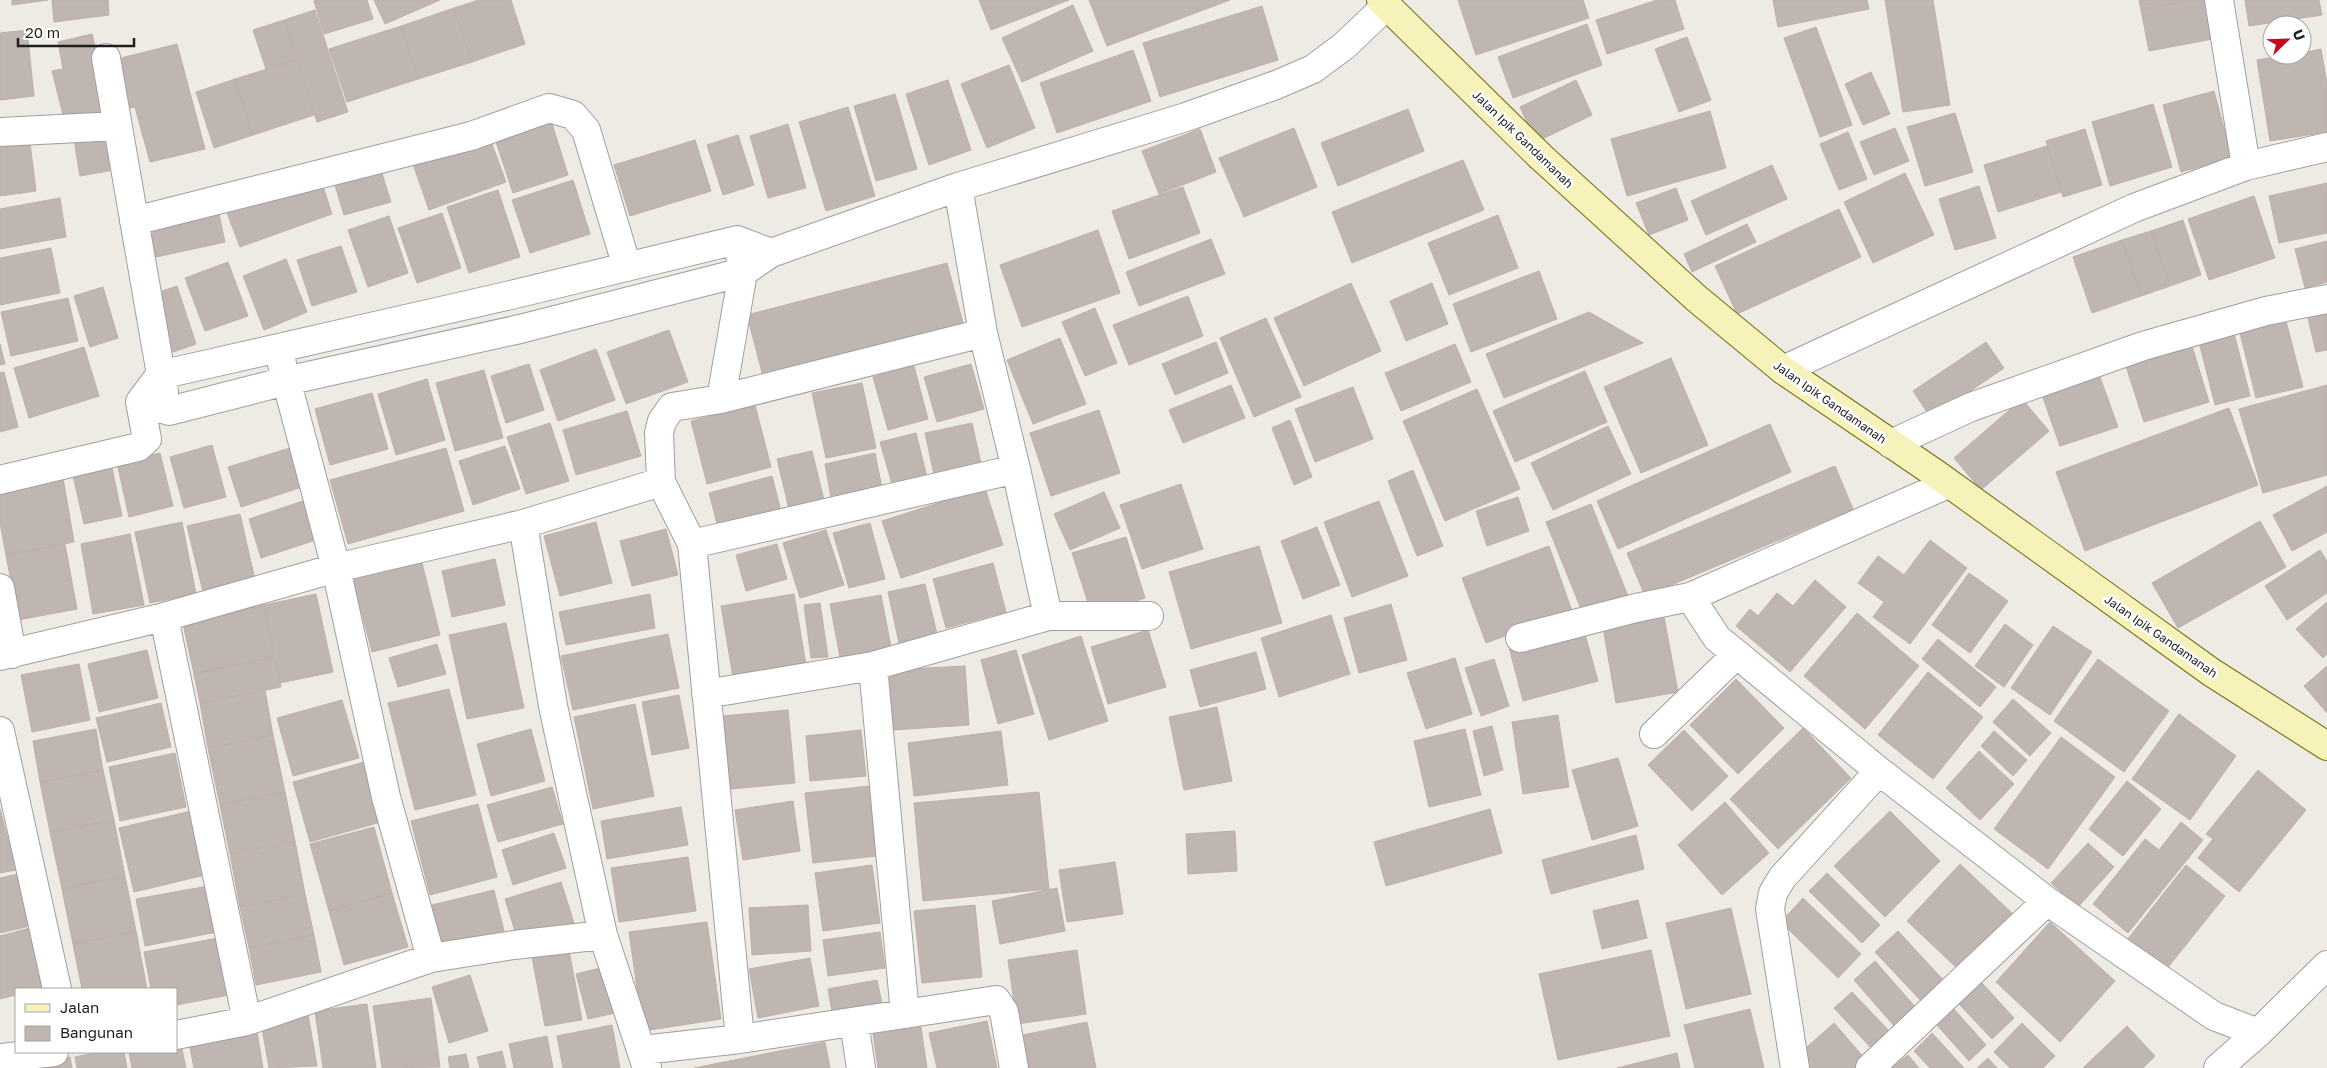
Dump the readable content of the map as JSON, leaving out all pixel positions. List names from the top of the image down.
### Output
{
  "streets": {
    "street": ["Jalan Ipik Gandamanah"]
  },
  "legend": ["Jalan", "Bangunan"],
  "scale_bar": "20 m",
  "north": "top right"
}
